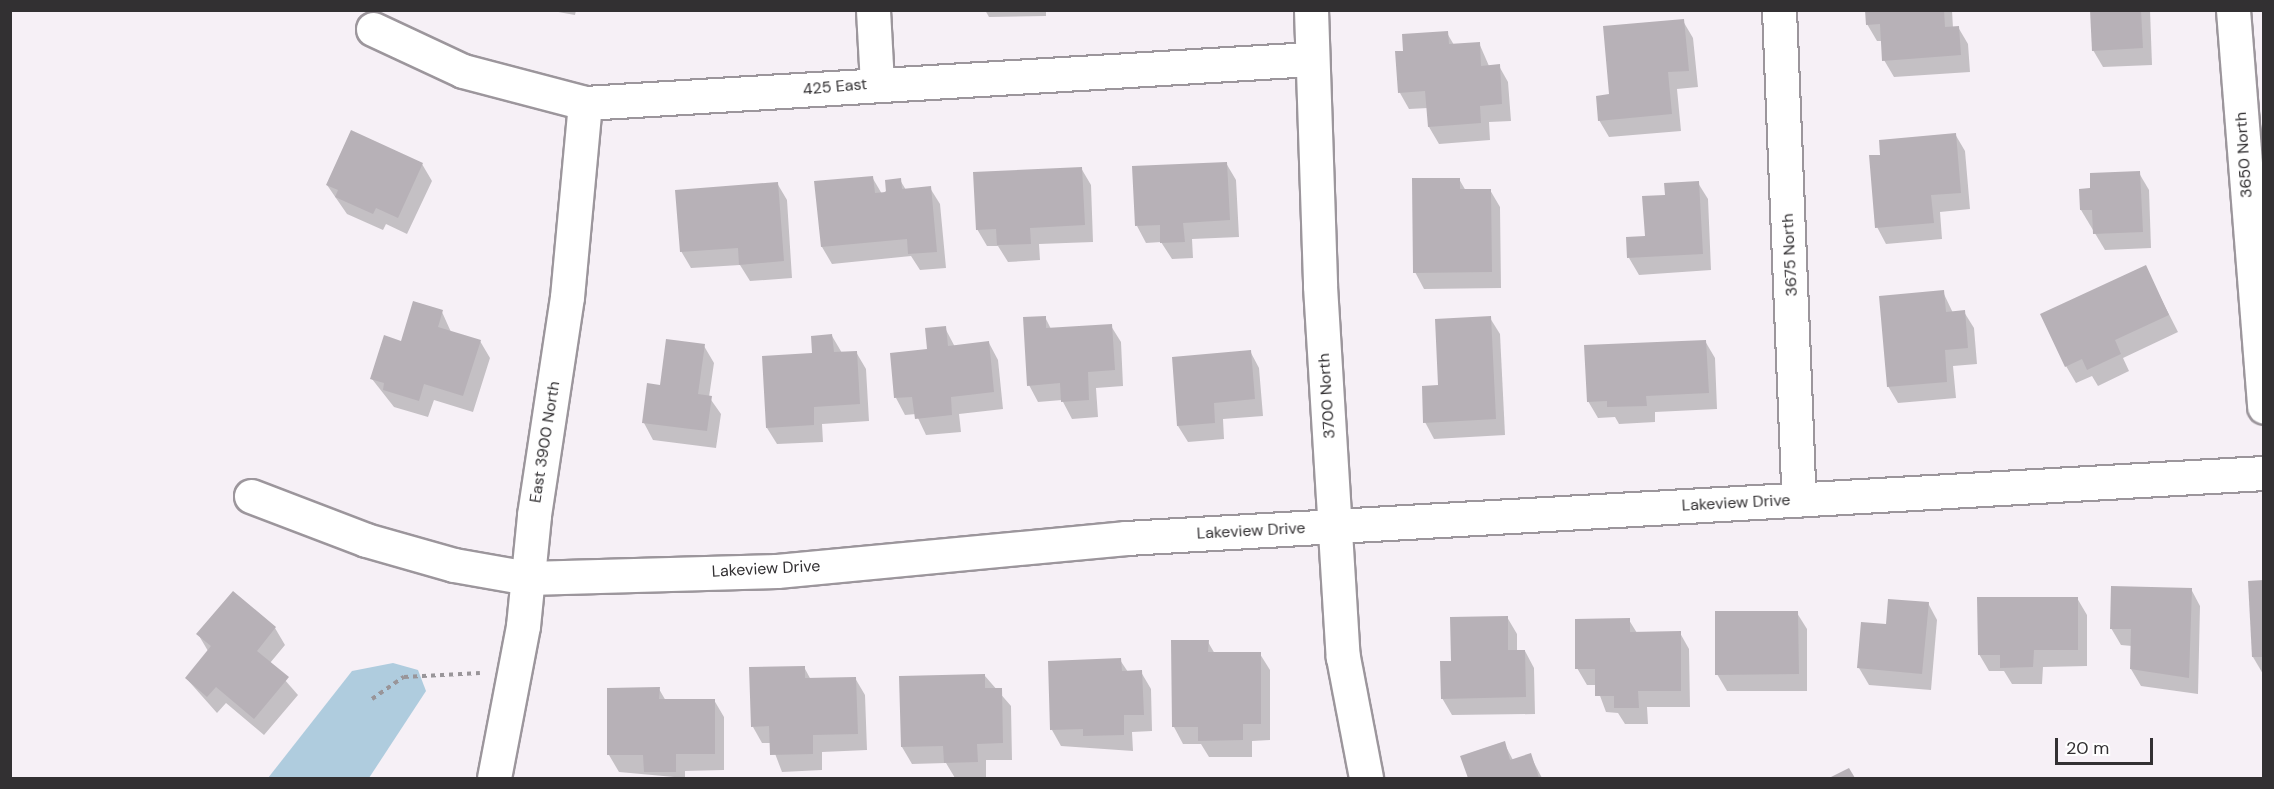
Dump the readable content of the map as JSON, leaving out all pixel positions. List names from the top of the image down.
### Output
{
  "streets": {
    "street": [
      "425 East",
      "3650 North",
      "3675 North",
      "3700 North",
      "East 3900 North",
      "Lakeview Drive"
    ]
  },
  "crossings": [
    ["425 East", "3700 North"],
    ["425 East", "East 3900 North"],
    ["3675 North", "Lakeview Drive"],
    ["3700 North", "Lakeview Drive"],
    ["East 3900 North", "Lakeview Drive"]
  ],
  "scale_bar": "20 m"
}
